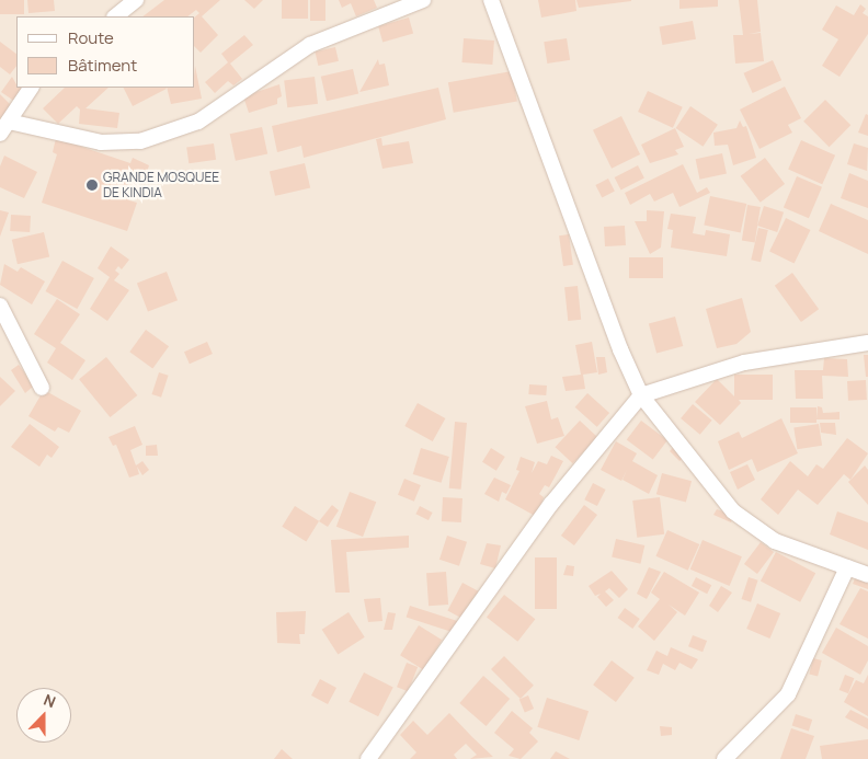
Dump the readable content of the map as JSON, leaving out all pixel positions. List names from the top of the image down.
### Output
{
  "places": ["GRANDE MOSQUEE DE KINDIA"],
  "legend": ["Route", "Bâtiment"],
  "north": "top"
}
